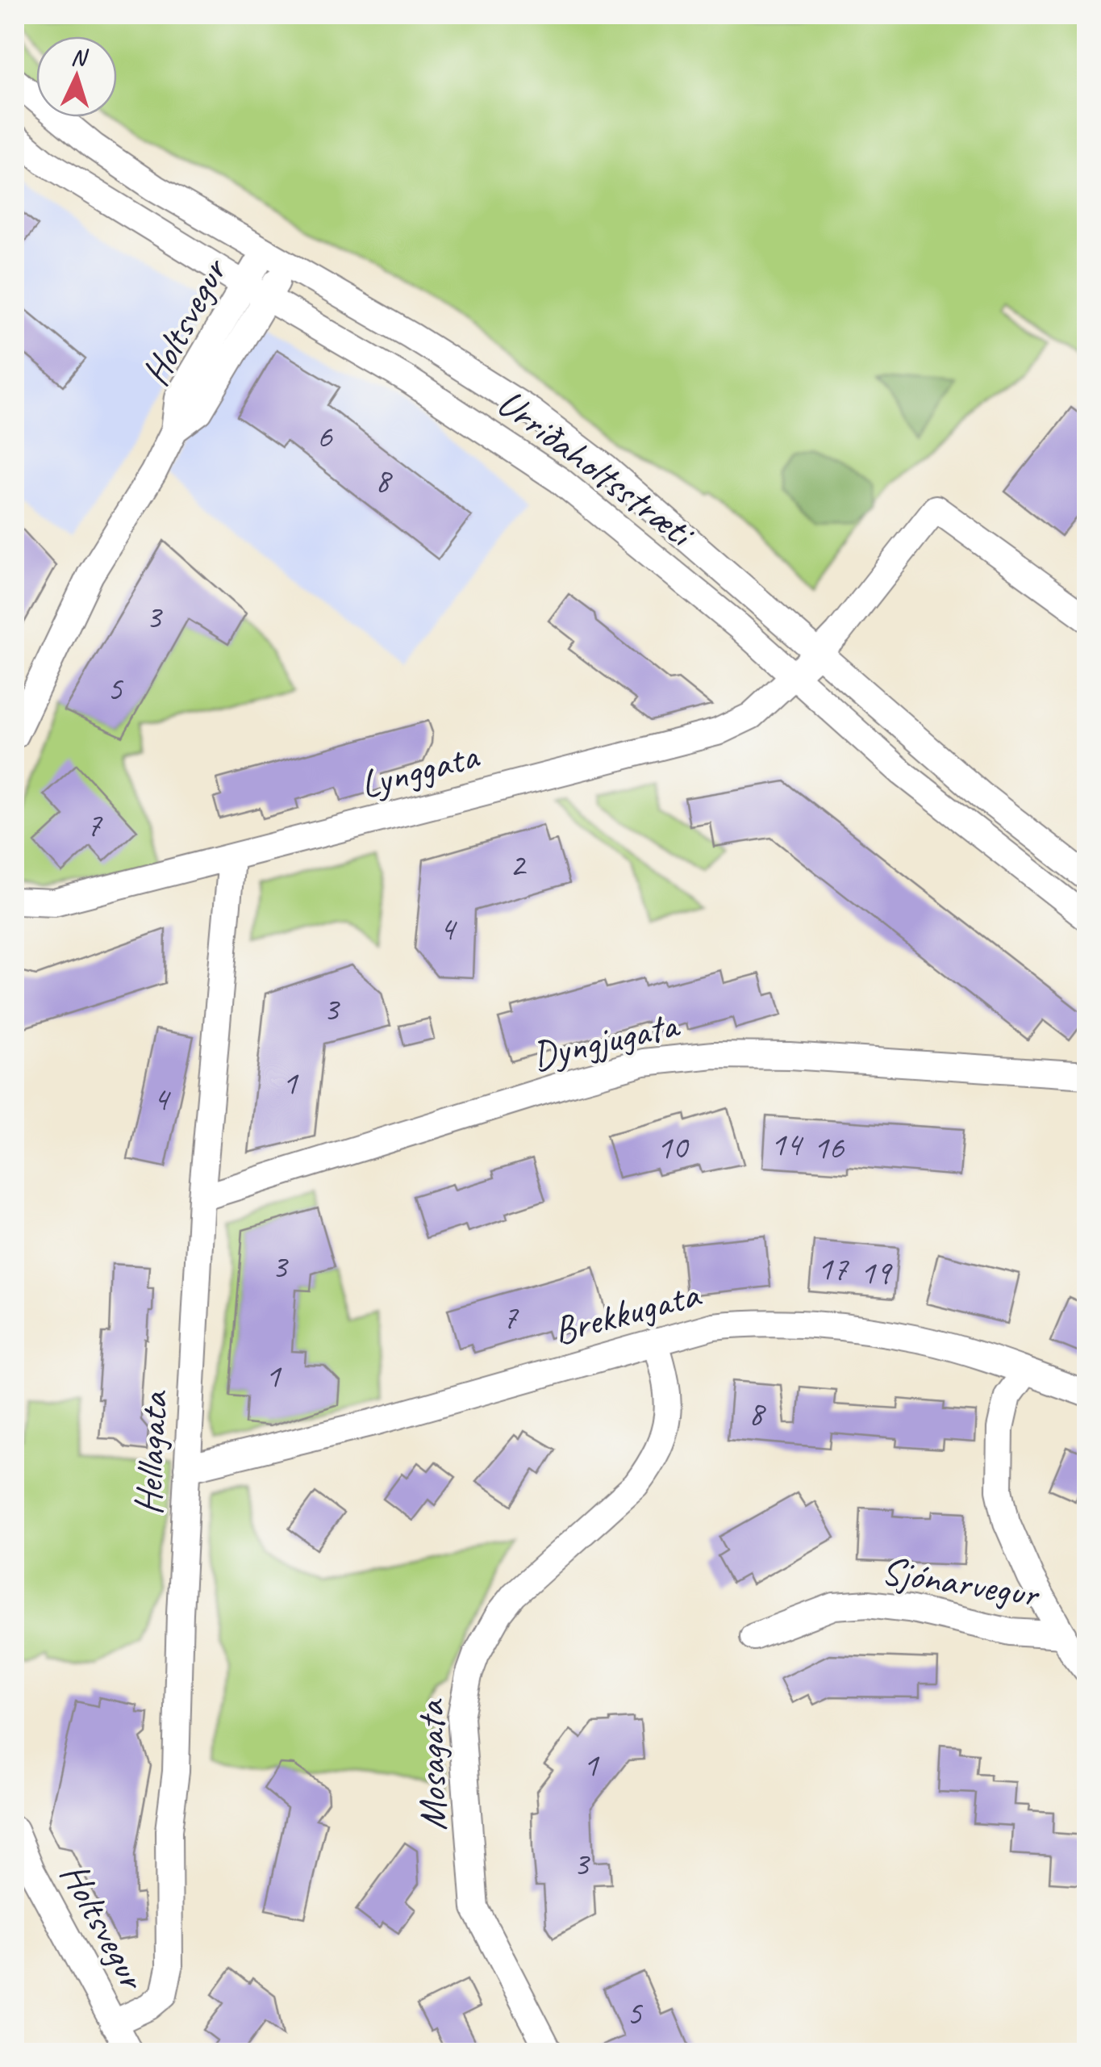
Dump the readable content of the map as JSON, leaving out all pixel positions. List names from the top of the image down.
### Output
{
  "streets": {
    "street": [
      "Holtsvegur",
      "Urriðaholtsstræti",
      "Lynggata",
      "Dyngjugata",
      "Brekkugata",
      "Hellagata",
      "Sjónarvegur",
      "Mosagata"
    ]
  },
  "crossings": [
    ["Holtsvegur", "Urriðaholtsstræti"],
    ["Holtsvegur", "Hellagata"],
    ["Urriðaholtsstræti", "Lynggata"],
    ["Lynggata", "Hellagata"],
    ["Dyngjugata", "Hellagata"],
    ["Brekkugata", "Hellagata"],
    ["Brekkugata", "Sjónarvegur"],
    ["Brekkugata", "Mosagata"]
  ],
  "house_numbers": [
    "6",
    "8",
    "3",
    "5",
    "7",
    "2",
    "4",
    "3",
    "1",
    "4",
    "14",
    "10",
    "16",
    "3",
    "17",
    "19",
    "7",
    "1",
    "8",
    "1",
    "3",
    "5"
  ],
  "north": "top"
}
